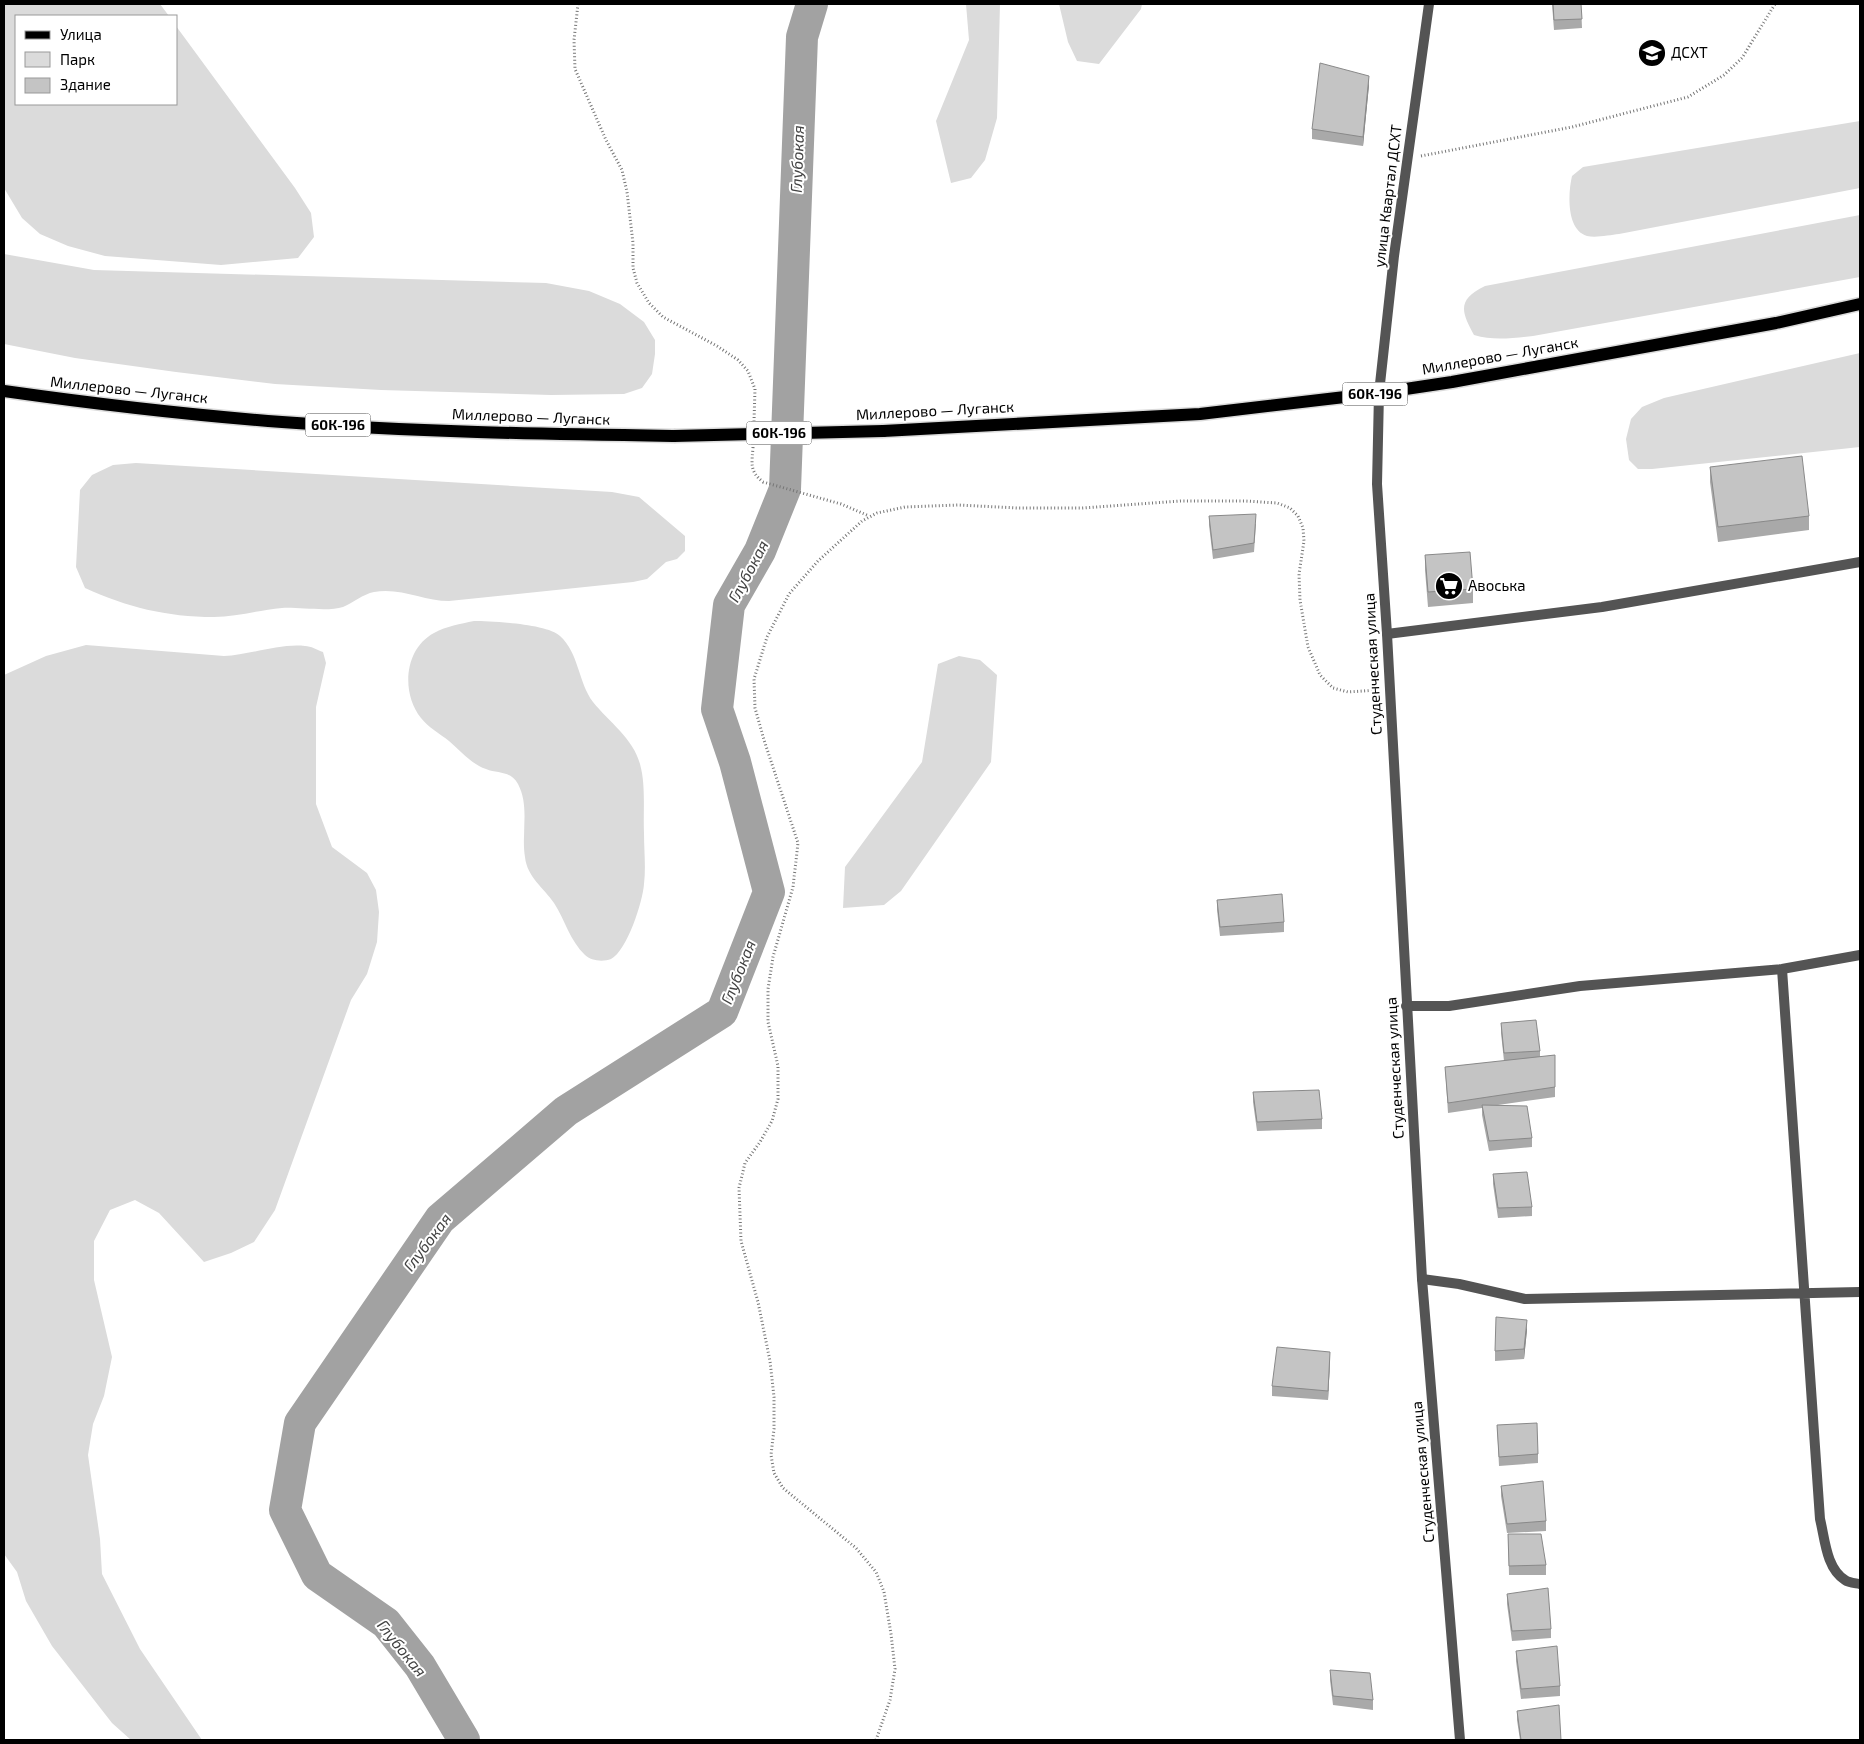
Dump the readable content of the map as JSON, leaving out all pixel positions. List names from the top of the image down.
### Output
{
  "streets": {
    "main road": ["Миллерово — Луганск", "60К-196"],
    "street": ["улица Квартал ДСХТ", "Студенческая улица"]
  },
  "crossings": [
    ["улица Квартал ДСХТ", "Миллерово — Луганск"],
    ["улица Квартал ДСХТ", "Студенческая улица"],
    ["Миллерово — Луганск", "Студенческая улица"]
  ],
  "water": ["Глубокая"],
  "places": {
    "school or university": ["ДСХТ"],
    "supermarket": ["Авоська"]
  },
  "legend": ["Улица", "Парк", "Здание"]
}
